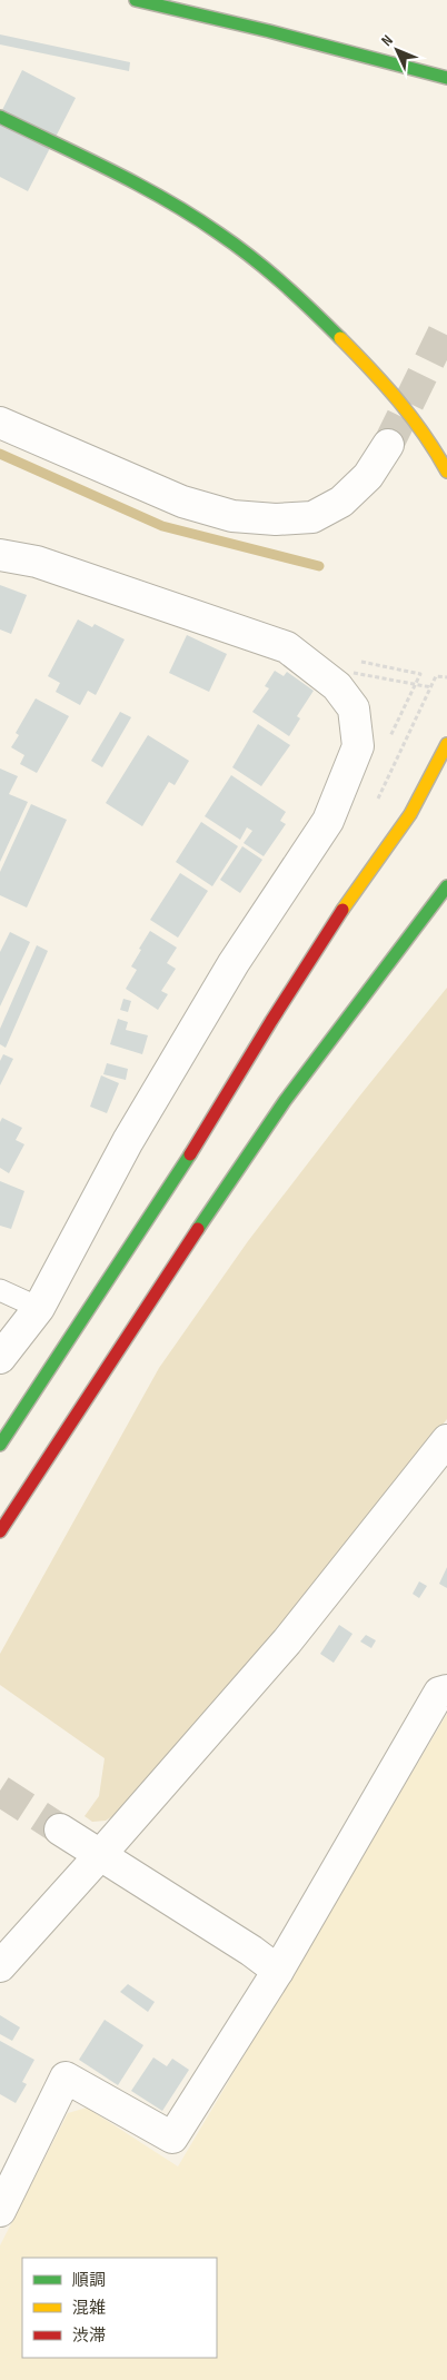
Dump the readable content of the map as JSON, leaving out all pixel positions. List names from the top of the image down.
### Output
{
  "legend": ["順調", "混雑", "渋滞"],
  "north": "top left"
}
